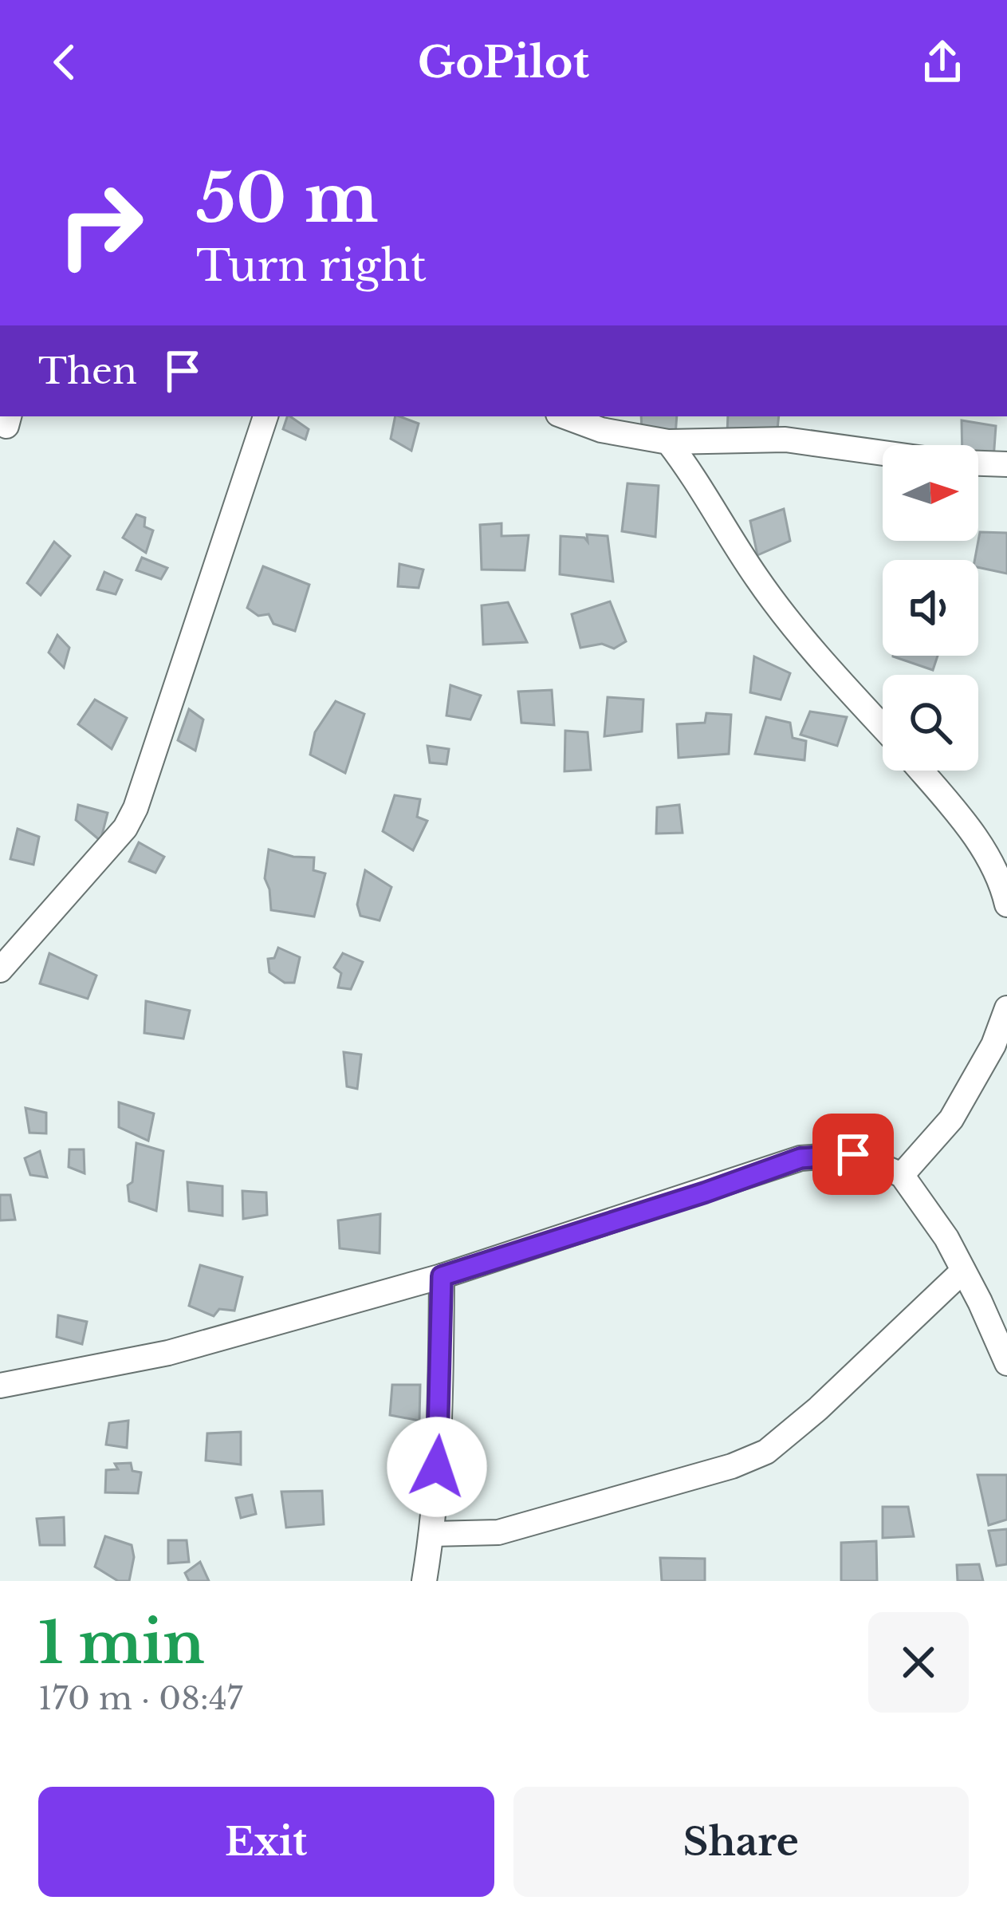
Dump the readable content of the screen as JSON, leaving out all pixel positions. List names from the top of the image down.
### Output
{
  "north": "right",
  "page": {
    "header": "GoPilot",
    "turn": ["50 m", "Turn right"],
    "then": "Then",
    "heading": ["1 min", "170 m · 08:47"],
    "buttons": ["Exit", "Share"]
  }
}
